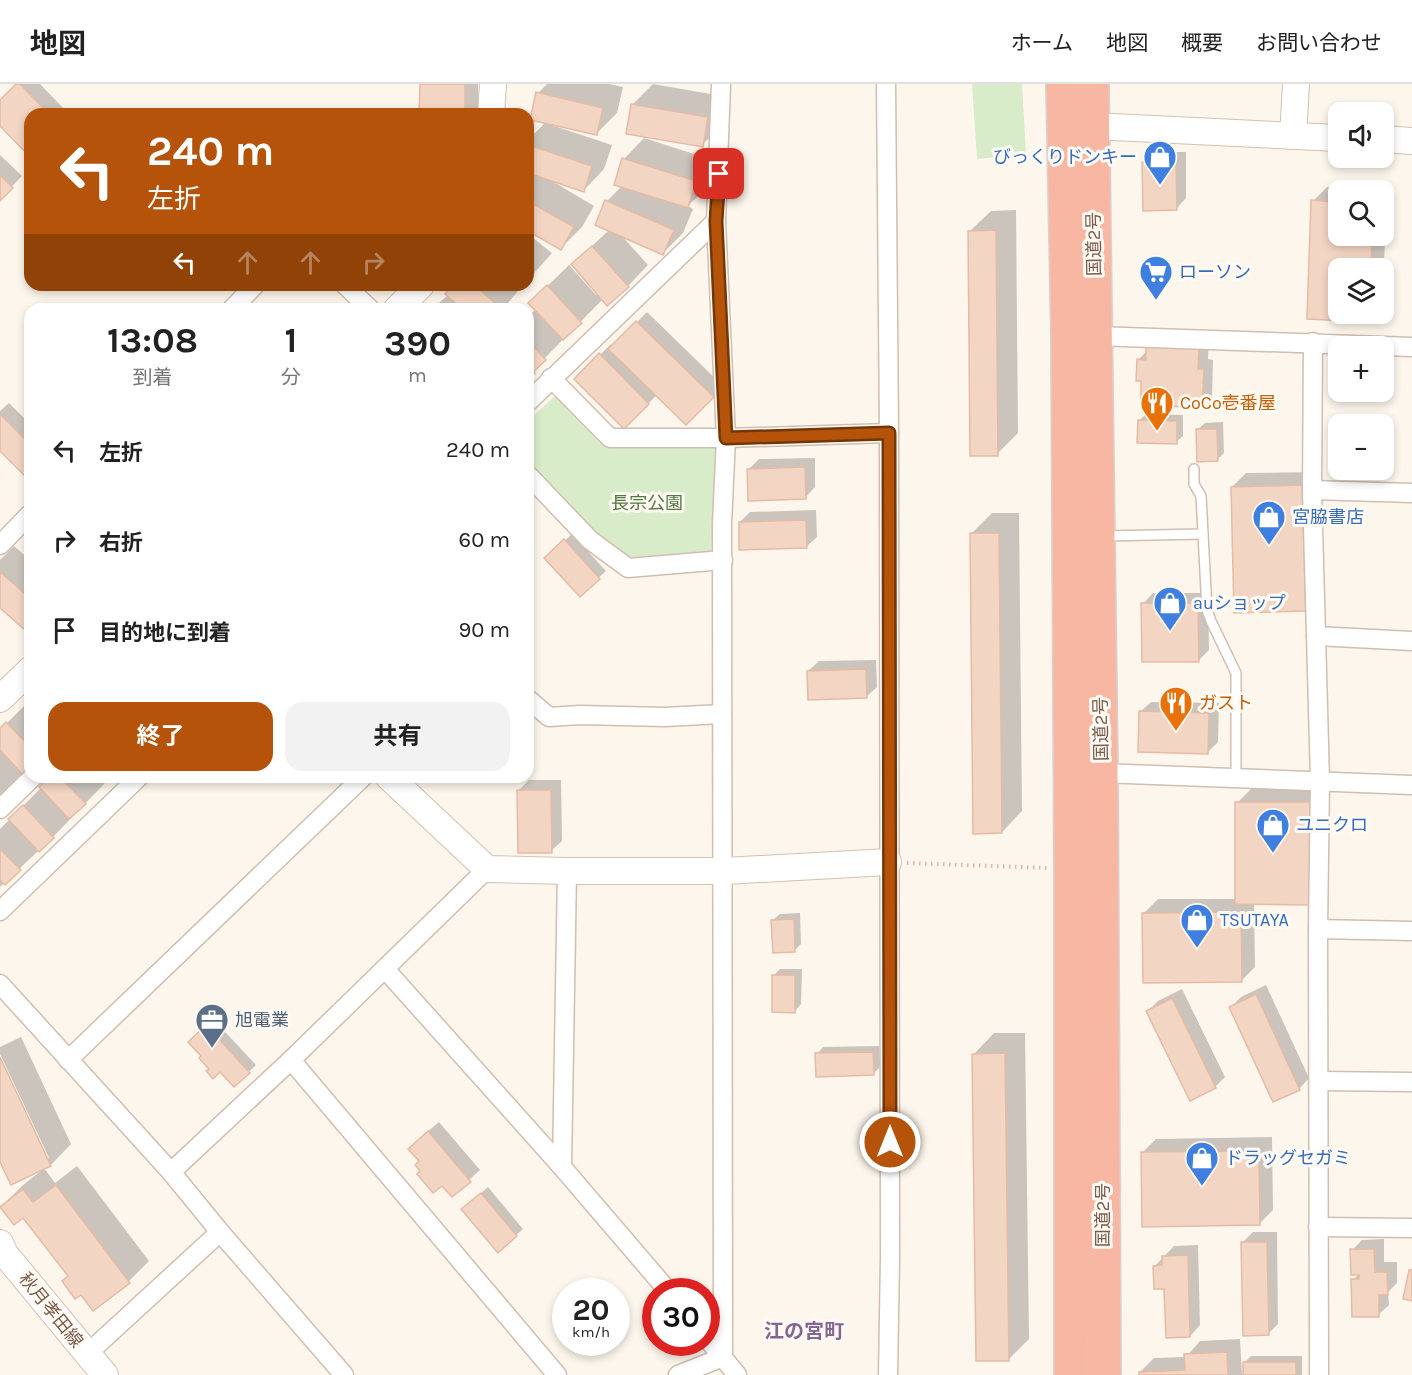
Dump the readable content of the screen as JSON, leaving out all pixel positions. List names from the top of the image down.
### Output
{
  "streets": {
    "highway": ["国道2号"],
    "street": ["秋月孝田線"]
  },
  "districts": ["江の宮町"],
  "parks": ["長宗公園"],
  "places": {
    "shop": [
      "びっくりドンキー",
      "宮脇書店",
      "auショップ",
      "ユニクロ",
      "TSUTAYA",
      "ドラッグセガミ"
    ],
    "supermarket": ["ローソン"],
    "restaurant": ["CoCo壱番屋", "ガスト"],
    "office": ["旭電業"]
  },
  "page": {
    "header": "地図",
    "nav": [
      "ホーム",
      "地図",
      "概要",
      "お問い合わせ"
    ],
    "map_buttons": ["+", "−"],
    "turn": ["240 m", "左折"],
    "eta": [
      "13:08",
      "到着",
      "1",
      "分",
      "390",
      "m"
    ],
    "list": [
      {
        "name": "左折",
        "value": "240 m"
      },
      {
        "name": "右折",
        "value": "60 m"
      },
      {
        "name": "目的地に到着",
        "value": "90 m"
      }
    ],
    "buttons": ["終了", "共有"],
    "speed": "20 km/h",
    "limit": "30"
  }
}
